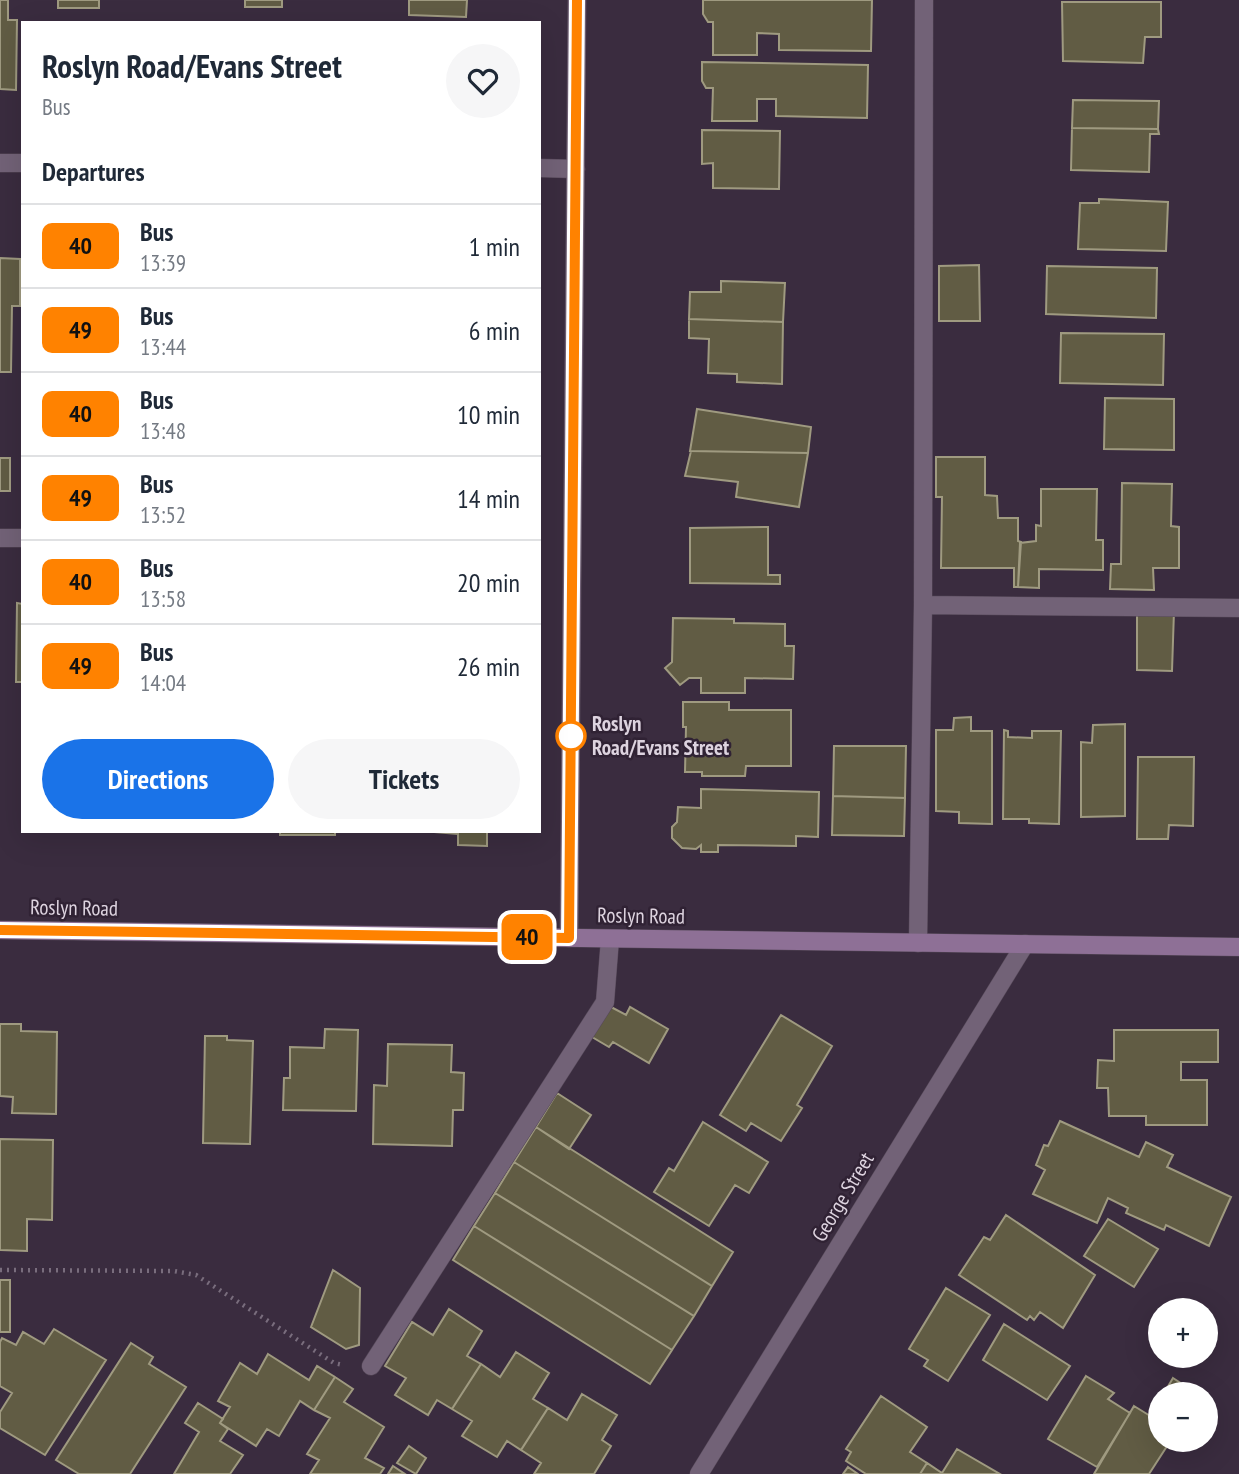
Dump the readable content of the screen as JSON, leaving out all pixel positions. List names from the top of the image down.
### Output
{
  "streets": {
    "street": ["Roslyn Road", "George Street"]
  },
  "crossings": [
    ["Roslyn Road", "George Street"]
  ],
  "places": ["Roslyn Road/Evans Street"],
  "lines": ["bus line 40"],
  "page": {
    "on_map": "40",
    "heading": [
      ["Roslyn Road/Evans Street", "Bus"],
      "Departures"
    ],
    "list": [
      {
        "mark": "40",
        "name": "Bus",
        "note": "13:39",
        "value": "1 min"
      },
      {
        "mark": "49",
        "name": "Bus",
        "note": "13:44",
        "value": "6 min"
      },
      {
        "mark": "40",
        "name": "Bus",
        "note": "13:48",
        "value": "10 min"
      },
      {
        "mark": "49",
        "name": "Bus",
        "note": "13:52",
        "value": "14 min"
      },
      {
        "mark": "40",
        "name": "Bus",
        "note": "13:58",
        "value": "20 min"
      },
      {
        "mark": "49",
        "name": "Bus",
        "note": "14:04",
        "value": "26 min"
      }
    ],
    "buttons": ["Directions", "Tickets"],
    "map_buttons": ["+", "−"]
  }
}
